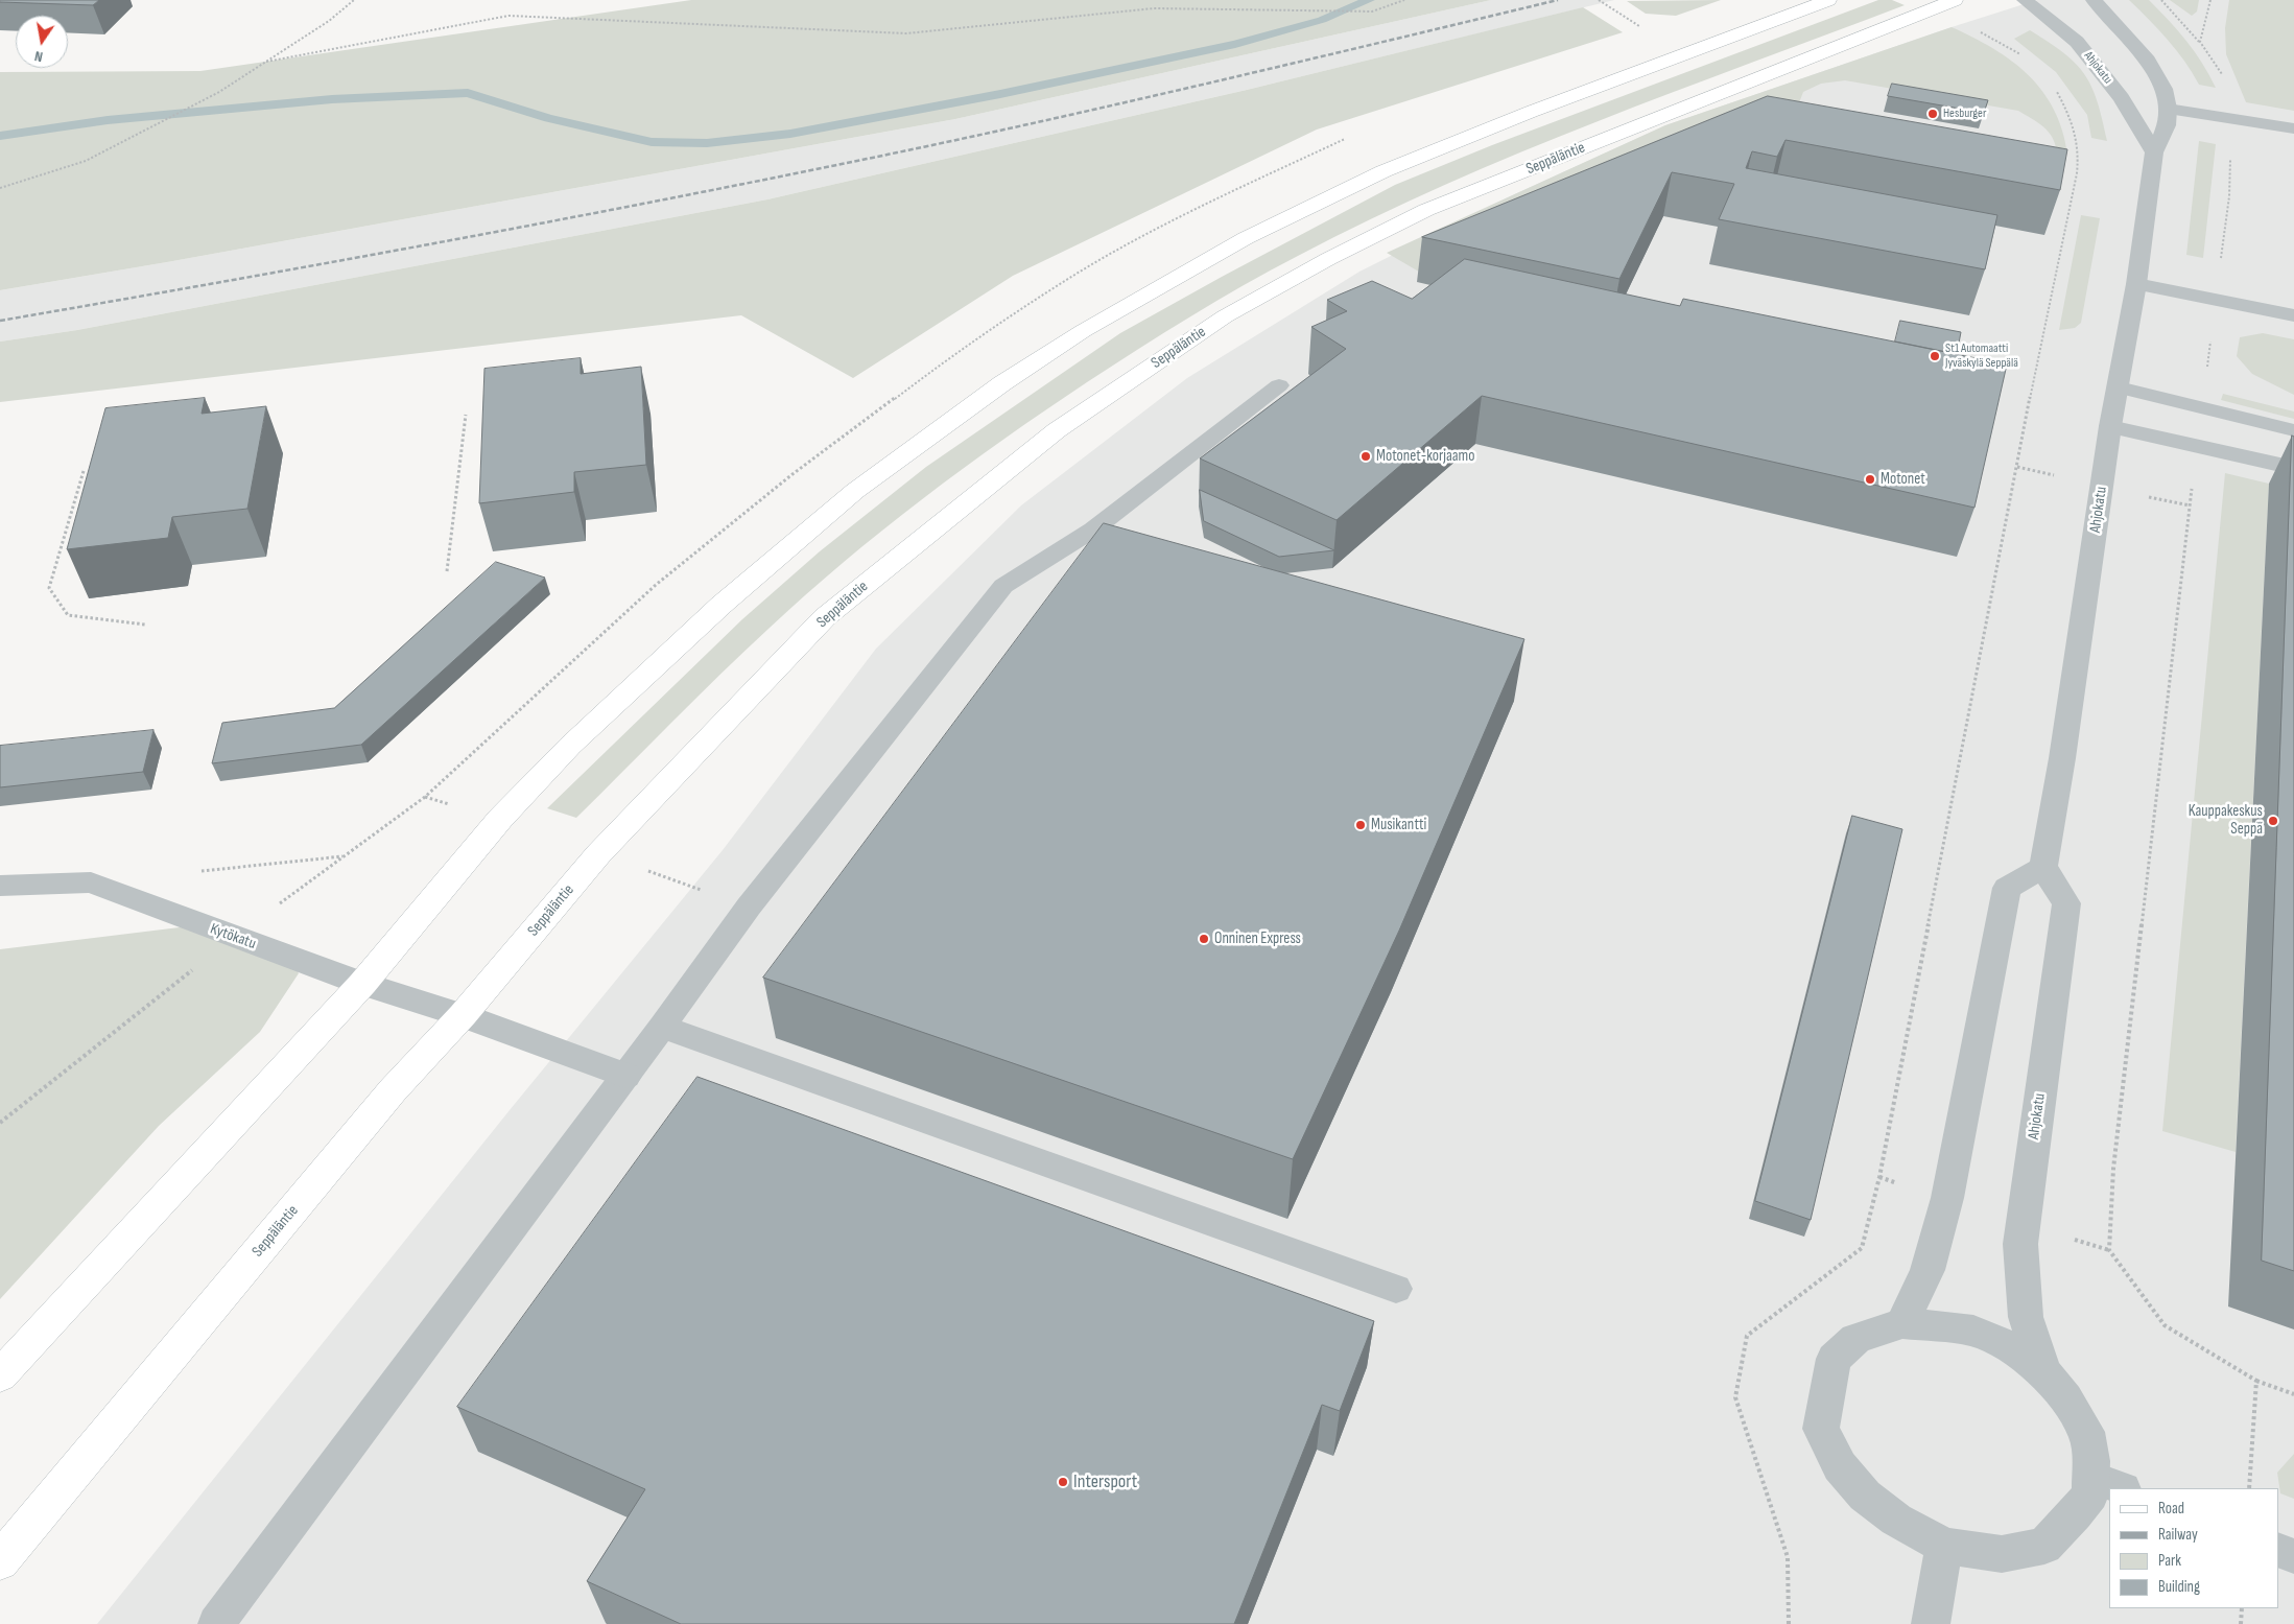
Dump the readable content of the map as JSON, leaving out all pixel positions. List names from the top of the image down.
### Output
{
  "streets": {
    "main road": ["Seppäläntie"],
    "street": ["Ahjokatu", "Kytökatu"]
  },
  "crossings": [
    ["Seppäläntie", "Kytökatu"]
  ],
  "places": [
    "Hesburger",
    "St1 Automaatti Jyväskylä Seppälä",
    "Motonet-korjaamo",
    "Motonet",
    "Kauppakeskus Seppä",
    "Musikantti",
    "Onninen Express",
    "Intersport"
  ],
  "legend": [
    "Road",
    "Railway",
    "Park",
    "Building"
  ],
  "north": "bottom"
}
